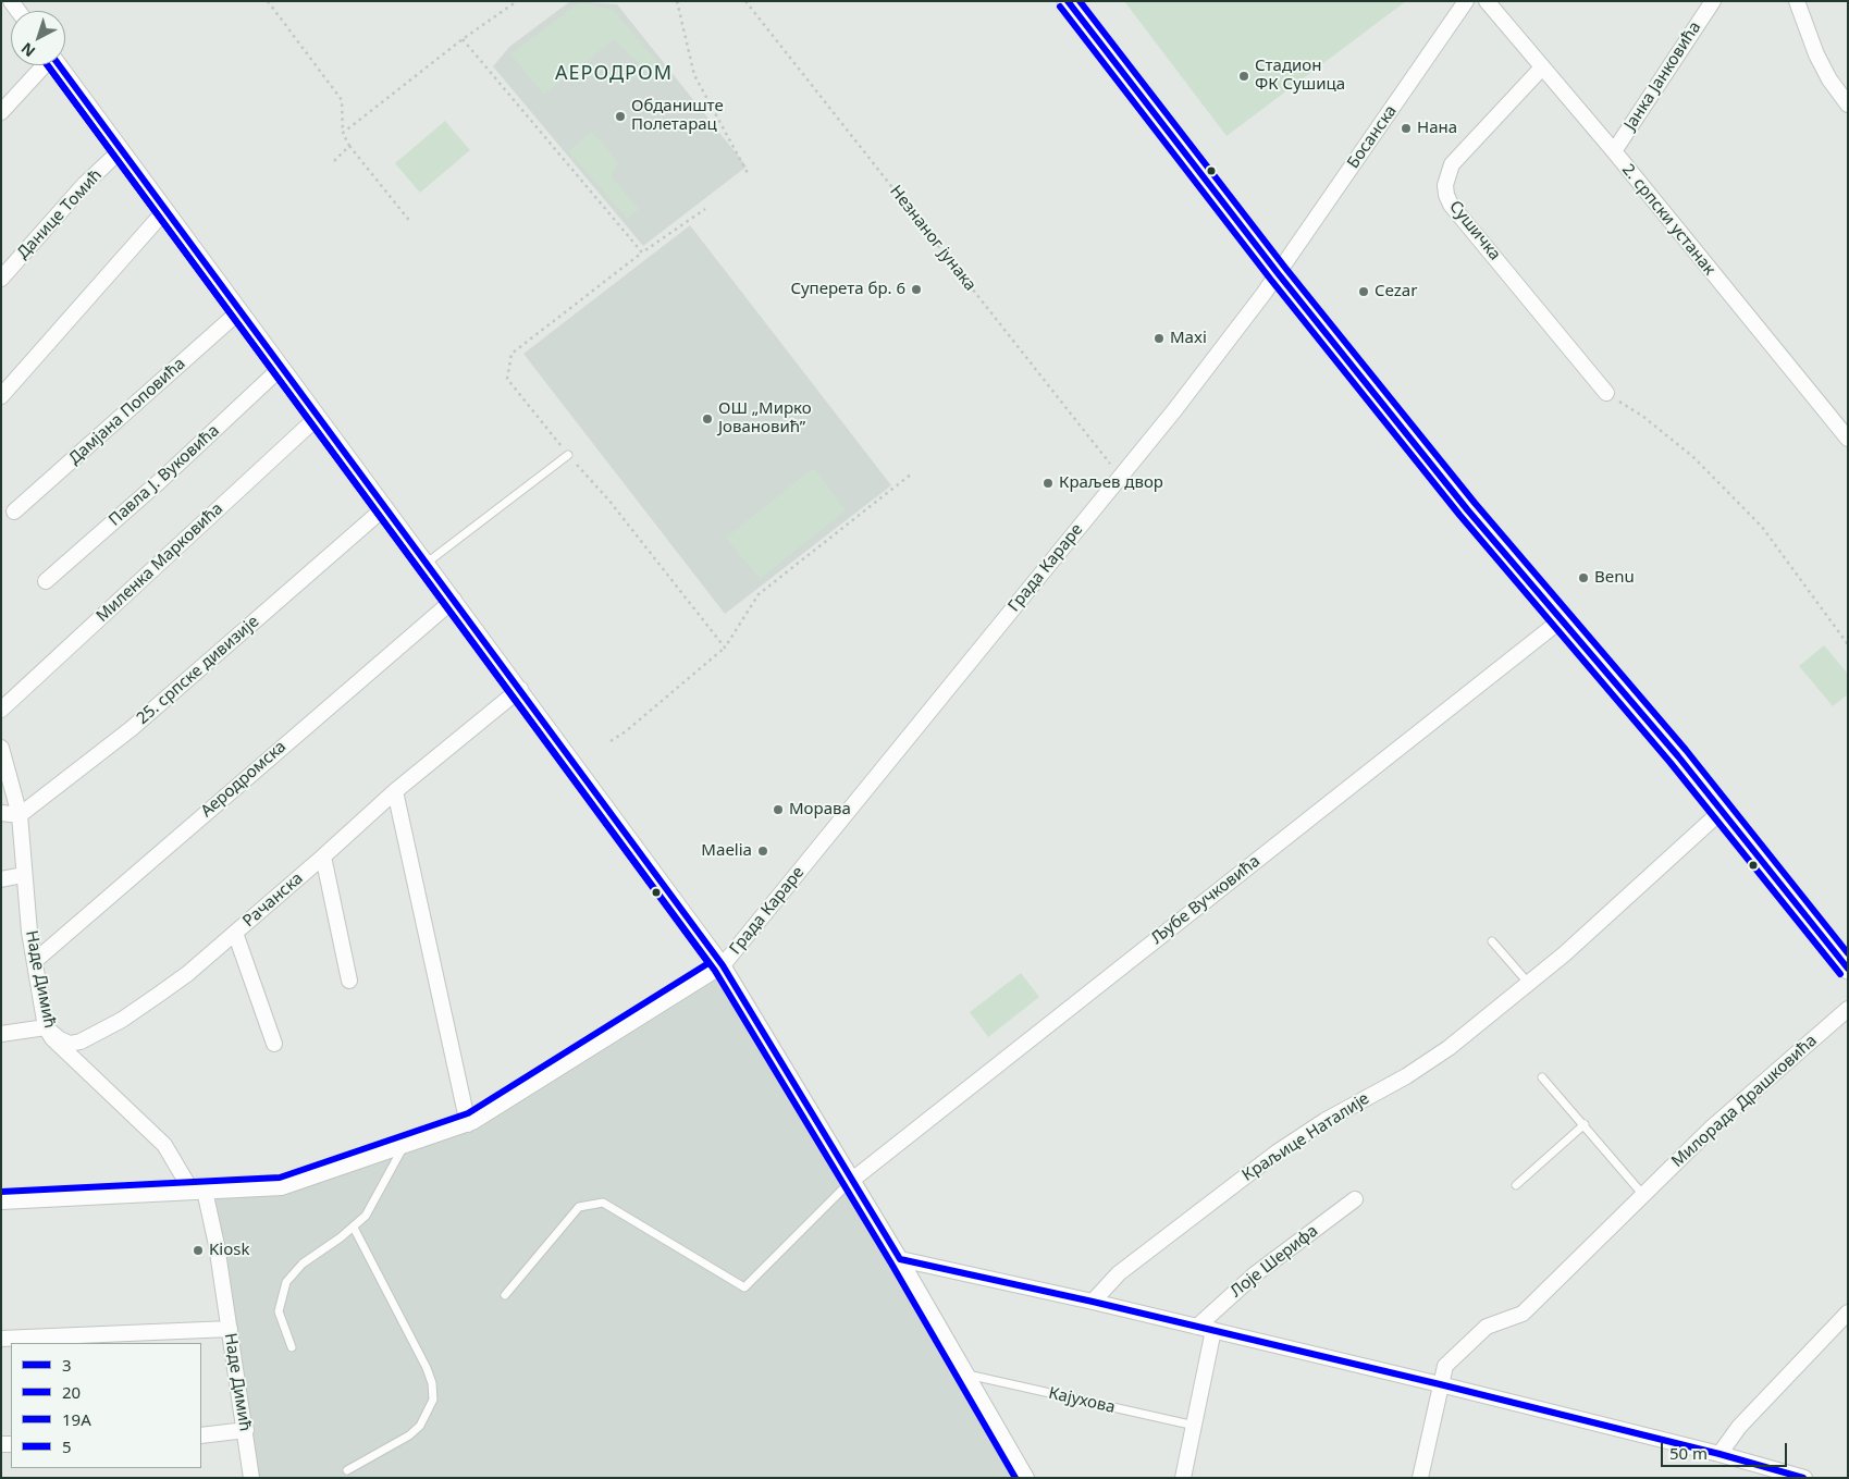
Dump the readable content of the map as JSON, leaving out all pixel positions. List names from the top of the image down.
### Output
{
  "streets": {
    "street": [
      "Јанка Јанковића",
      "Босанска",
      "Данице Томић",
      "2. српски устанак",
      "Сушичка",
      "Дамјана Поповића",
      "Павла Ј. Вуковића",
      "Миленка Марковића",
      "Града Караре",
      "25. српске дивизије",
      "Аеродромска",
      "Рачанска",
      "Љубе Вучковића",
      "Наде Димић",
      "Милорада Драшковића",
      "Краљице Наталије",
      "Лоје Шерифа"
    ],
    "lane": ["Кајухова"],
    "path": ["Незнаног јунака"]
  },
  "crossings": [
    ["Јанка Јанковића", "2. српски устанак"],
    ["Босанска", "Града Караре"],
    ["2. српски устанак", "Сушичка"],
    ["Незнаног јунака", "Града Караре"],
    ["Града Караре", "Наде Димић"],
    ["25. српске дивизије", "Наде Димић"],
    ["Аеродромска", "Наде Димић"],
    ["Рачанска", "Наде Димић"]
  ],
  "districts": ["АЕРОДРОМ"],
  "places": [
    "Стадион ФК Сушица",
    "Обданиште Полетарац",
    "Нана",
    "Суперета бр. 6",
    "Cezar",
    "Maxi",
    "ОШ „Мирко Јовановић”",
    "Краљев двор",
    "Benu",
    "Морава",
    "Maelia",
    "Kiosk"
  ],
  "lines": [
    "transit line 3",
    "transit line 19А",
    "transit line 5",
    "transit line 20"
  ],
  "legend": [
    "3",
    "20",
    "19А",
    "5"
  ],
  "scale_bar": "50 m",
  "north": "bottom left"
}
